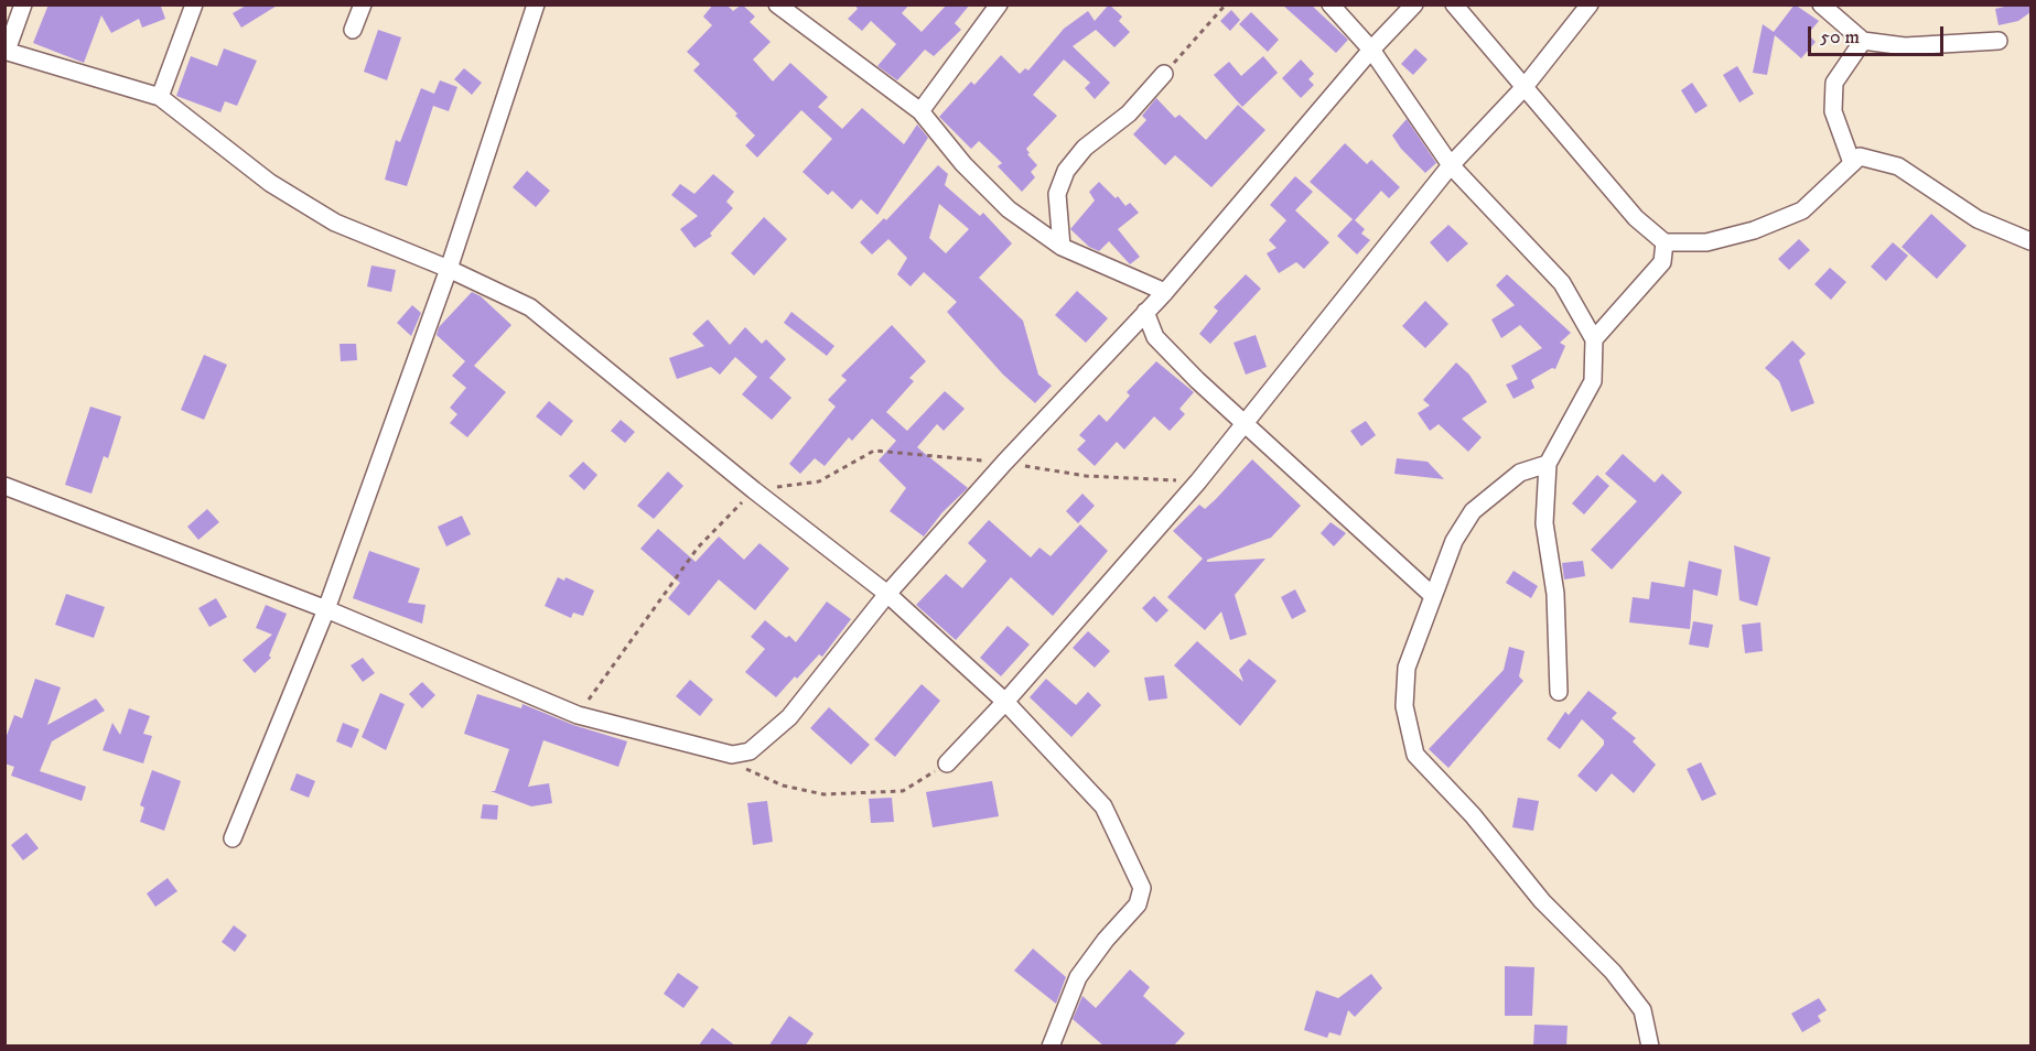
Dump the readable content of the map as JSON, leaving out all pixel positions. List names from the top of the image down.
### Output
{
  "scale_bar": "50 m"
}
